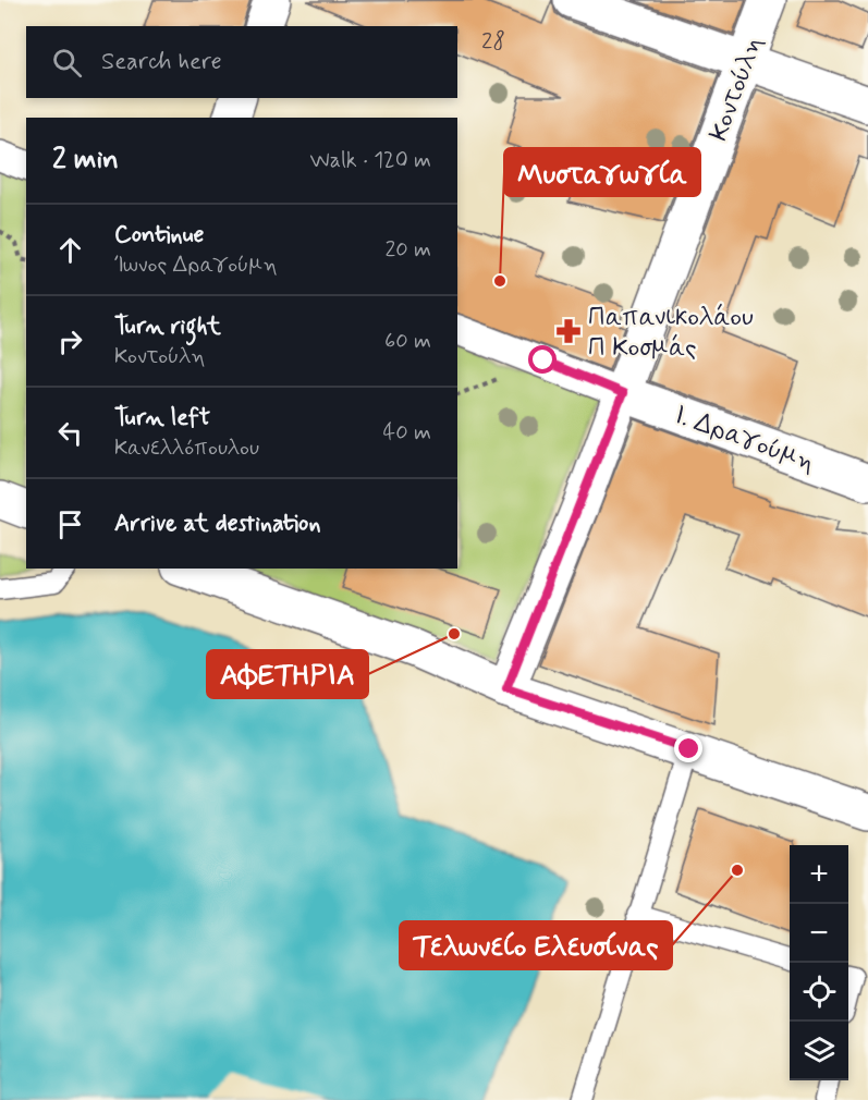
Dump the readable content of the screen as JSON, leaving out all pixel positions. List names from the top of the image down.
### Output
{
  "streets": {
    "main road": ["Κοντούλη", "Ι. Δραγούμη"]
  },
  "crossings": [
    ["Κοντούλη", "Ι. Δραγούμη"]
  ],
  "places": {
    "other": ["Μυσταγωγία", "ΑΦΕΤΗΡΙΑ", "Τελωνείο Ελευσίνας"],
    "pharmacy": ["Παπανικολάου Π Κοσμάς"]
  },
  "house_numbers": ["28"],
  "page": {
    "search": "Search here",
    "heading": ["2 min", "Walk · 120 m"],
    "list": [
      ["Continue", "Ίωνος Δραγούμη", "20 m"],
      ["Turn right", "Κοντούλη", "60 m"],
      ["Turn left", "Κανελλόπουλου", "40 m"],
      "Arrive at destination"
    ],
    "map_buttons": ["+", "−"]
  }
}
